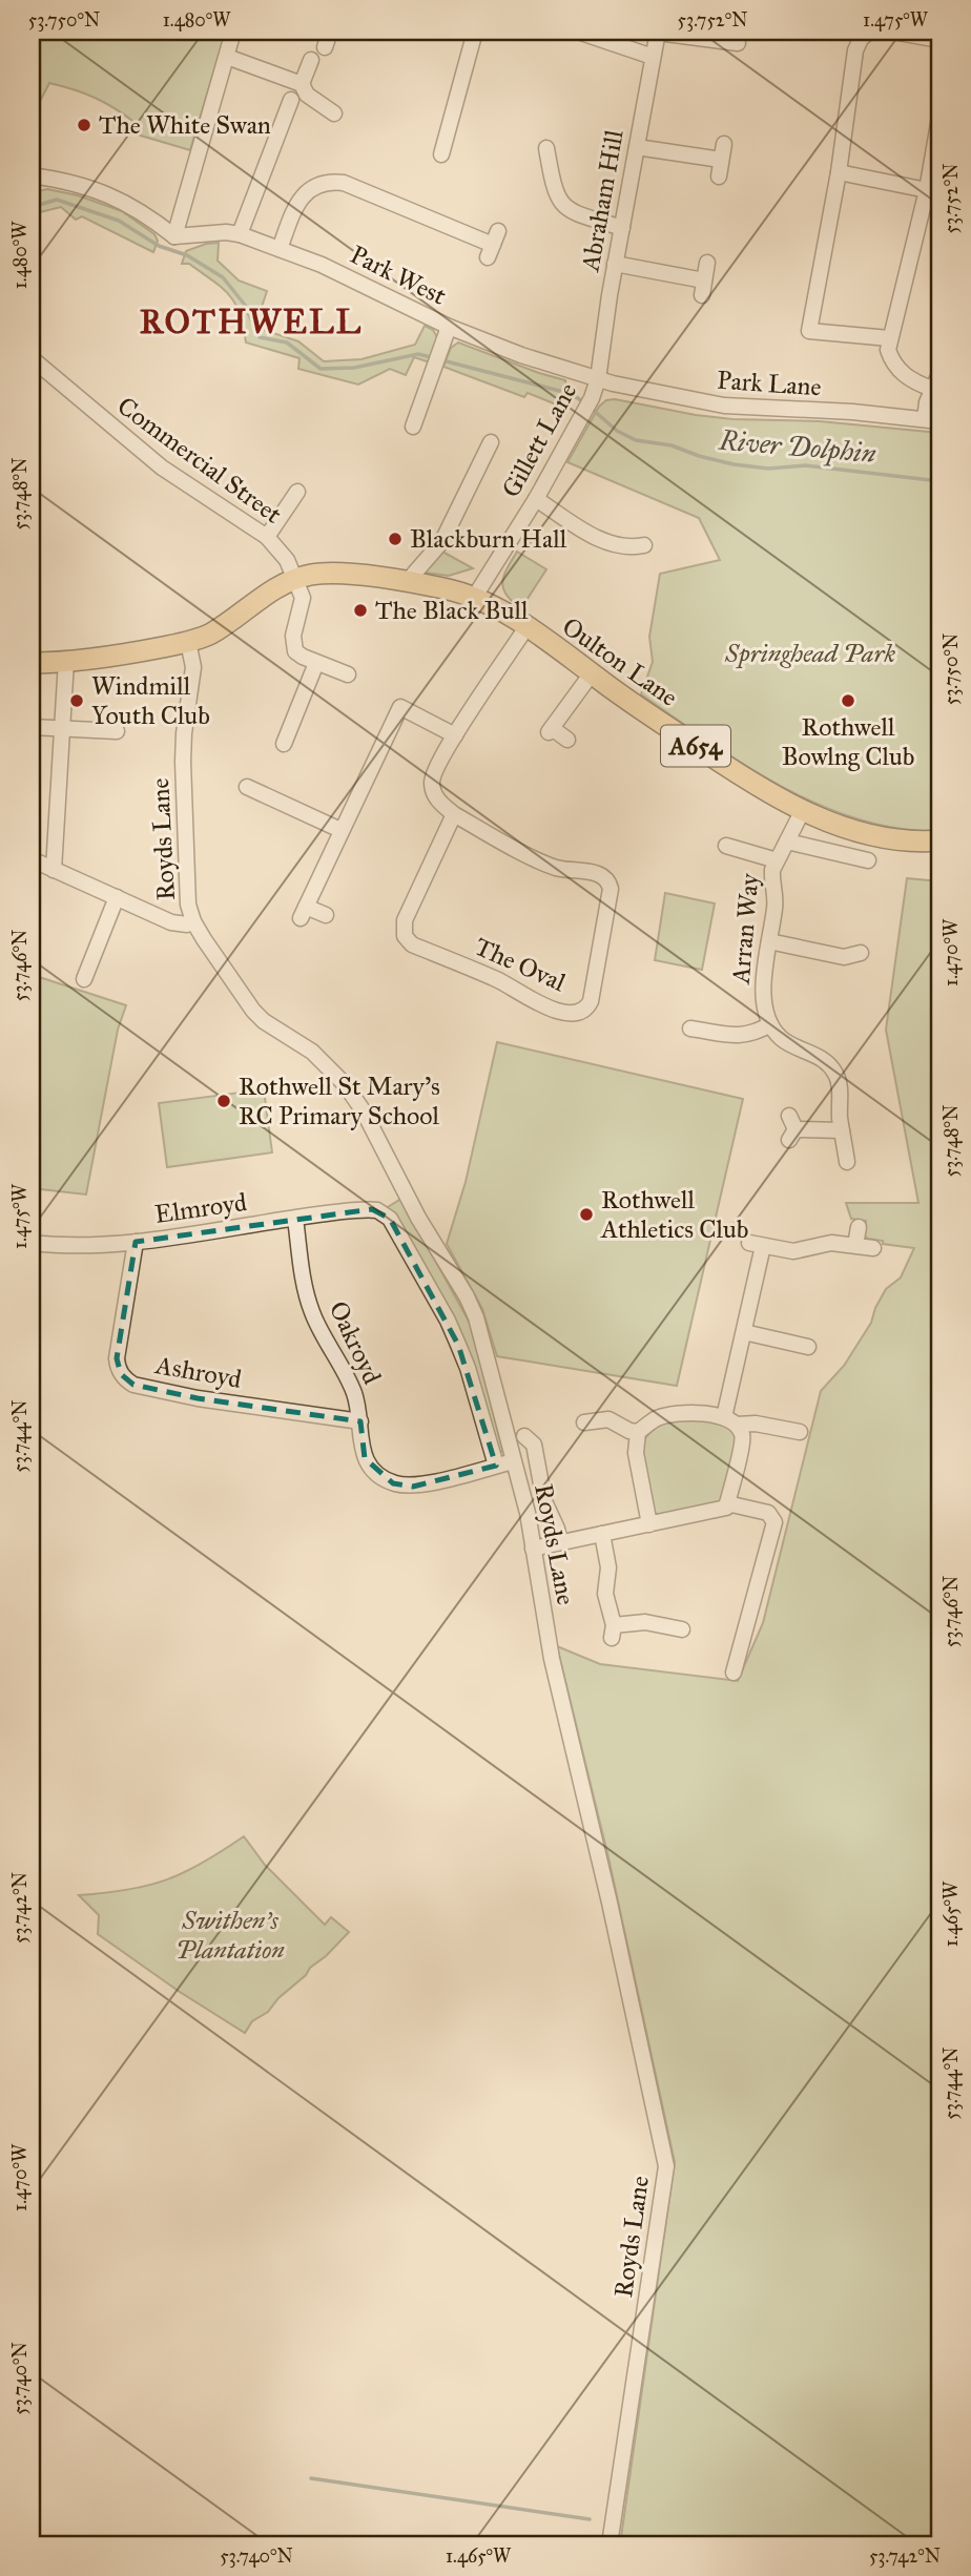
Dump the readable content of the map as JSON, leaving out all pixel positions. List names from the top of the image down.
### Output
{
  "streets": {
    "main road": ["Oulton Lane", "A654"],
    "street": [
      "Abraham Hill",
      "Park West",
      "Park Lane",
      "Gillett Lane",
      "Commercial Street",
      "Royds Lane",
      "Arran Way",
      "The Oval",
      "Elmroyd",
      "Oakroyd",
      "Ashroyd"
    ]
  },
  "crossings": [
    ["Abraham Hill", "Park West"],
    ["Abraham Hill", "Park Lane"],
    ["Abraham Hill", "Gillett Lane"],
    ["Park West", "Park Lane"],
    ["Park West", "Gillett Lane"],
    ["Park Lane", "Gillett Lane"],
    ["Gillett Lane", "Oulton Lane"],
    ["Gillett Lane", "A654"],
    ["Commercial Street", "A654"],
    ["Oulton Lane", "A654"],
    ["Oulton Lane", "Arran Way"],
    ["Oulton Lane", "The Oval"],
    ["A654", "Royds Lane"],
    ["Royds Lane", "Elmroyd"],
    ["Royds Lane", "Oakroyd"],
    ["Elmroyd", "Oakroyd"],
    ["Elmroyd", "Ashroyd"],
    ["Oakroyd", "Ashroyd"]
  ],
  "districts": ["ROTHWELL"],
  "water": ["River Dolphin"],
  "parks": ["Springhead Park", "Swithen's Plantation"],
  "places": [
    "The White Swan",
    "Blackburn Hall",
    "The Black Bull",
    "Windmill Youth Club",
    "Rothwell Bowlng Club",
    "Rothwell St Mary's RC Primary School",
    "Rothwell Athletics Club"
  ],
  "coordinates": [
    "53.750°N",
    "1.480°W",
    "53.752°N",
    "1.475°W",
    "53.748°N",
    "1.470°W",
    "53.746°N",
    "53.744°N",
    "53.742°N",
    "1.465°W",
    "53.740°N"
  ]
}
